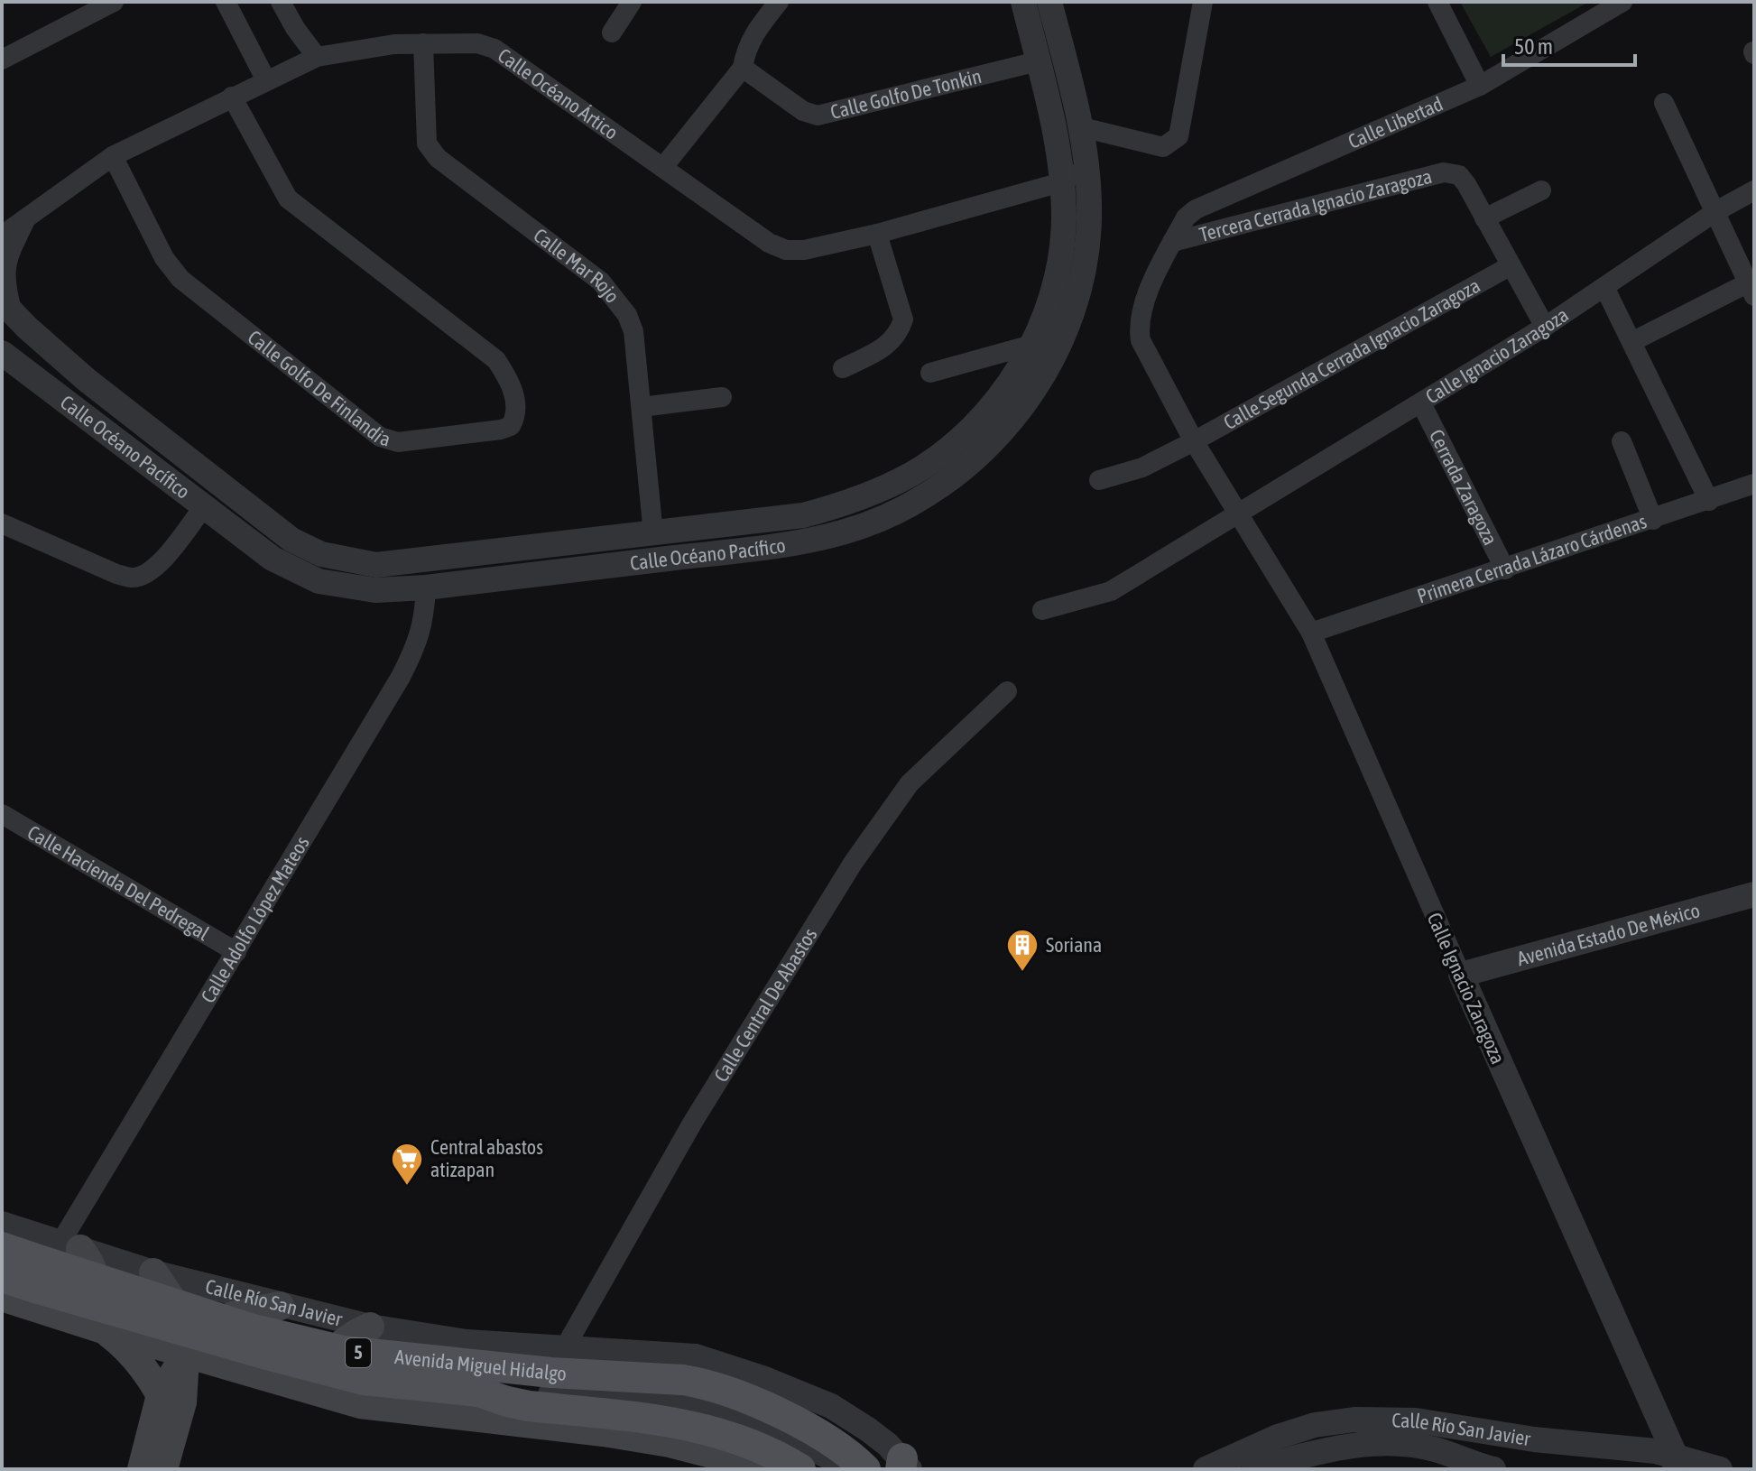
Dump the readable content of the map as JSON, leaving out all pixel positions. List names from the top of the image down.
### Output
{
  "streets": {
    "main road": ["5", "Avenida Miguel Hidalgo"],
    "street": [
      "Calle Océano Ártico",
      "Calle Golfo De Tonkin",
      "Calle Libertad",
      "Tercera Cerrada Ignacio Zaragoza",
      "Calle Mar Rojo",
      "Calle Segunda Cerrada Ignacio Zaragoza",
      "Calle Ignacio Zaragoza",
      "Calle Golfo De Finlandia",
      "Calle Océano Pacífico",
      "Cerrada Zaragoza",
      "Primera Cerrada Lázaro Cárdenas",
      "Calle Hacienda Del Pedregal",
      "Calle Adolfo López Mateos",
      "Avenida Estado De México",
      "Calle Central De Abastos",
      "Calle Río San Javier"
    ]
  },
  "crossings": [
    ["Calle Océano Ártico", "Calle Mar Rojo"],
    ["Calle Océano Ártico", "Calle Golfo De Finlandia"],
    ["Calle Océano Ártico", "Calle Océano Pacífico"],
    ["Calle Golfo De Tonkin", "Calle Océano Pacífico"],
    ["Calle Libertad", "Tercera Cerrada Ignacio Zaragoza"],
    ["Calle Libertad", "Calle Ignacio Zaragoza"],
    ["Tercera Cerrada Ignacio Zaragoza", "Calle Segunda Cerrada Ignacio Zaragoza"],
    ["Tercera Cerrada Ignacio Zaragoza", "Calle Ignacio Zaragoza"],
    ["Calle Mar Rojo", "Calle Océano Pacífico"],
    ["Calle Segunda Cerrada Ignacio Zaragoza", "Calle Ignacio Zaragoza"],
    ["Calle Ignacio Zaragoza", "Cerrada Zaragoza"],
    ["Calle Ignacio Zaragoza", "Primera Cerrada Lázaro Cárdenas"],
    ["Calle Ignacio Zaragoza", "Avenida Estado De México"],
    ["Calle Ignacio Zaragoza", "Calle Río San Javier"],
    ["Calle Océano Pacífico", "Calle Adolfo López Mateos"],
    ["Cerrada Zaragoza", "Primera Cerrada Lázaro Cárdenas"],
    ["Calle Hacienda Del Pedregal", "Calle Adolfo López Mateos"],
    ["Calle Adolfo López Mateos", "Calle Río San Javier"],
    ["Calle Adolfo López Mateos", "Avenida Miguel Hidalgo"],
    ["Calle Central De Abastos", "Calle Río San Javier"],
    ["Calle Río San Javier", "Avenida Miguel Hidalgo"]
  ],
  "places": {
    "building": ["Soriana"],
    "supermarket": ["Central abastos atizapan"]
  },
  "scale_bar": "50 m"
}
